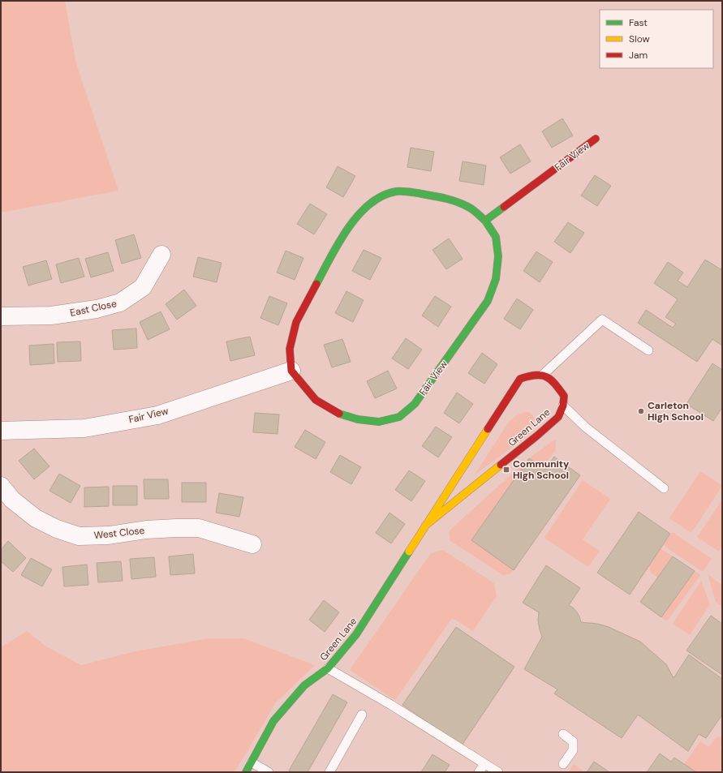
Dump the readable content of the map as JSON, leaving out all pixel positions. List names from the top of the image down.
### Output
{
  "streets": {
    "street": [
      "Fair View",
      "East Close",
      "Green Lane",
      "West Close"
    ]
  },
  "places": {
    "other": ["Carleton High School"],
    "transit": ["Community High School"]
  },
  "legend": ["Fast", "Slow", "Jam"]
}
